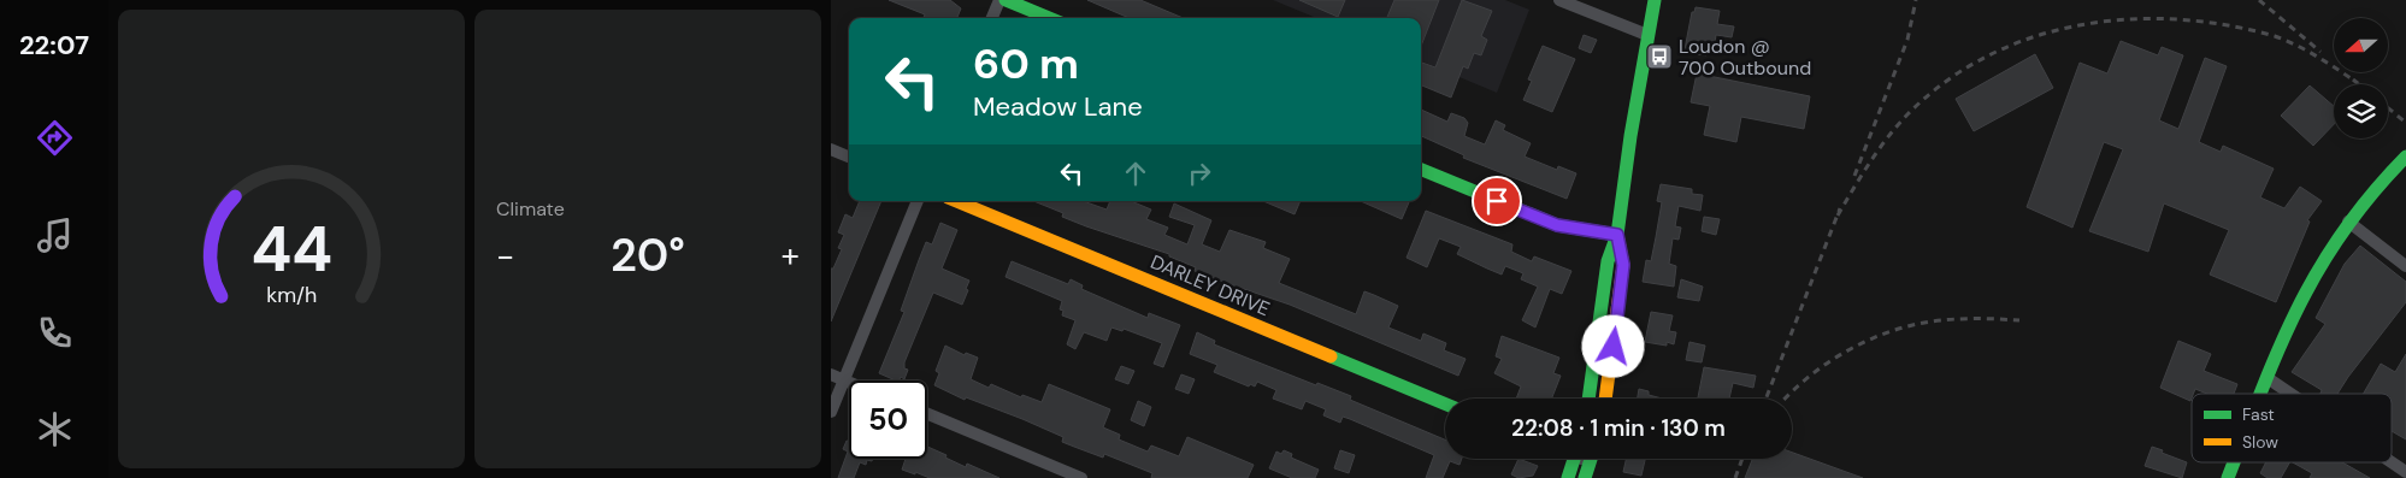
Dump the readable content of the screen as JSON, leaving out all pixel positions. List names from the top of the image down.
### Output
{
  "streets": {
    "street": ["DARLEY DRIVE"]
  },
  "places": {
    "bus stop": ["Loudon @ 700 Outbound"]
  },
  "legend": ["Fast", "Slow"],
  "north": "left",
  "page": {
    "tabs": "22:07",
    "tile": "Climate",
    "turn": ["60 m", "Meadow Lane"],
    "heat": ["−", "20°", "+"],
    "limit": "50",
    "trip": "22:08 · 1 min · 130 m",
    "gauge": ["44", "km/h"]
  }
}
